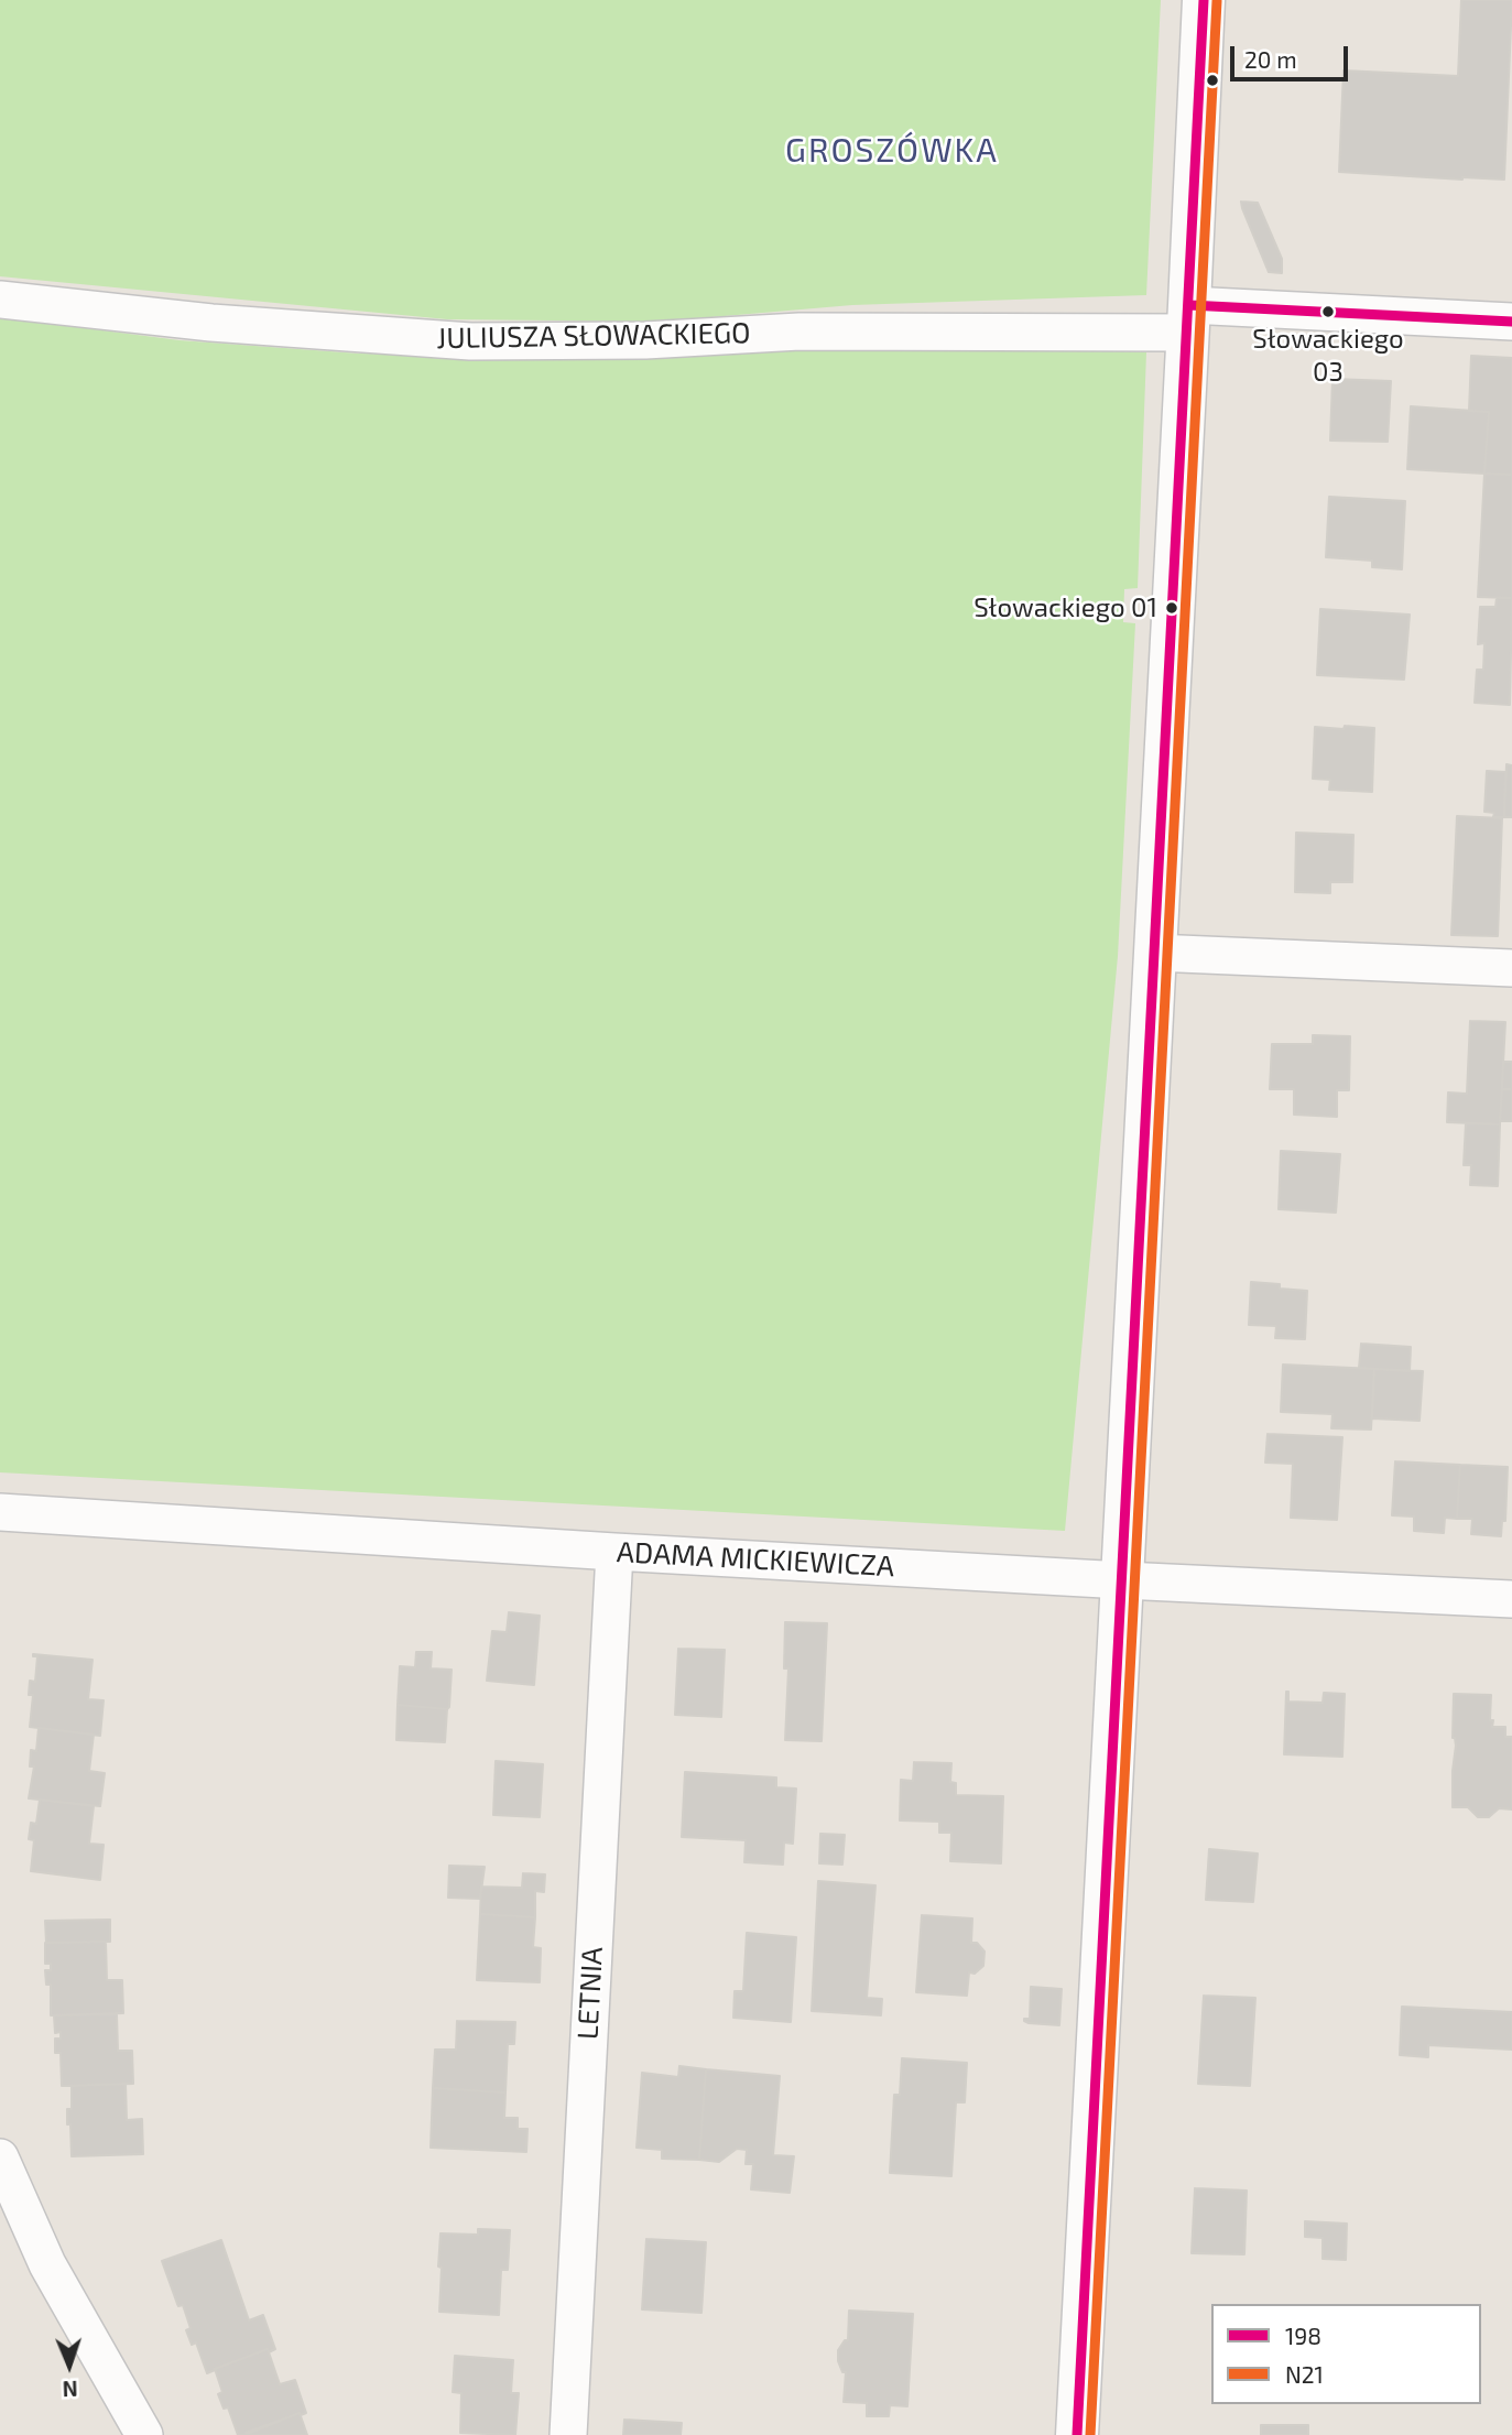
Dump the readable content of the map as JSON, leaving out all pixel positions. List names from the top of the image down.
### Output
{
  "streets": {
    "street": ["JULIUSZA SŁOWACKIEGO", "ADAMA MICKIEWICZA", "LETNIA"]
  },
  "crossings": [
    ["ADAMA MICKIEWICZA", "LETNIA"]
  ],
  "districts": ["GROSZÓWKA"],
  "places": ["Słowackiego 03", "Słowackiego 01"],
  "lines": ["transit line 198", "transit line N21"],
  "legend": ["198", "N21"],
  "scale_bar": "20 m",
  "north": "bottom"
}
